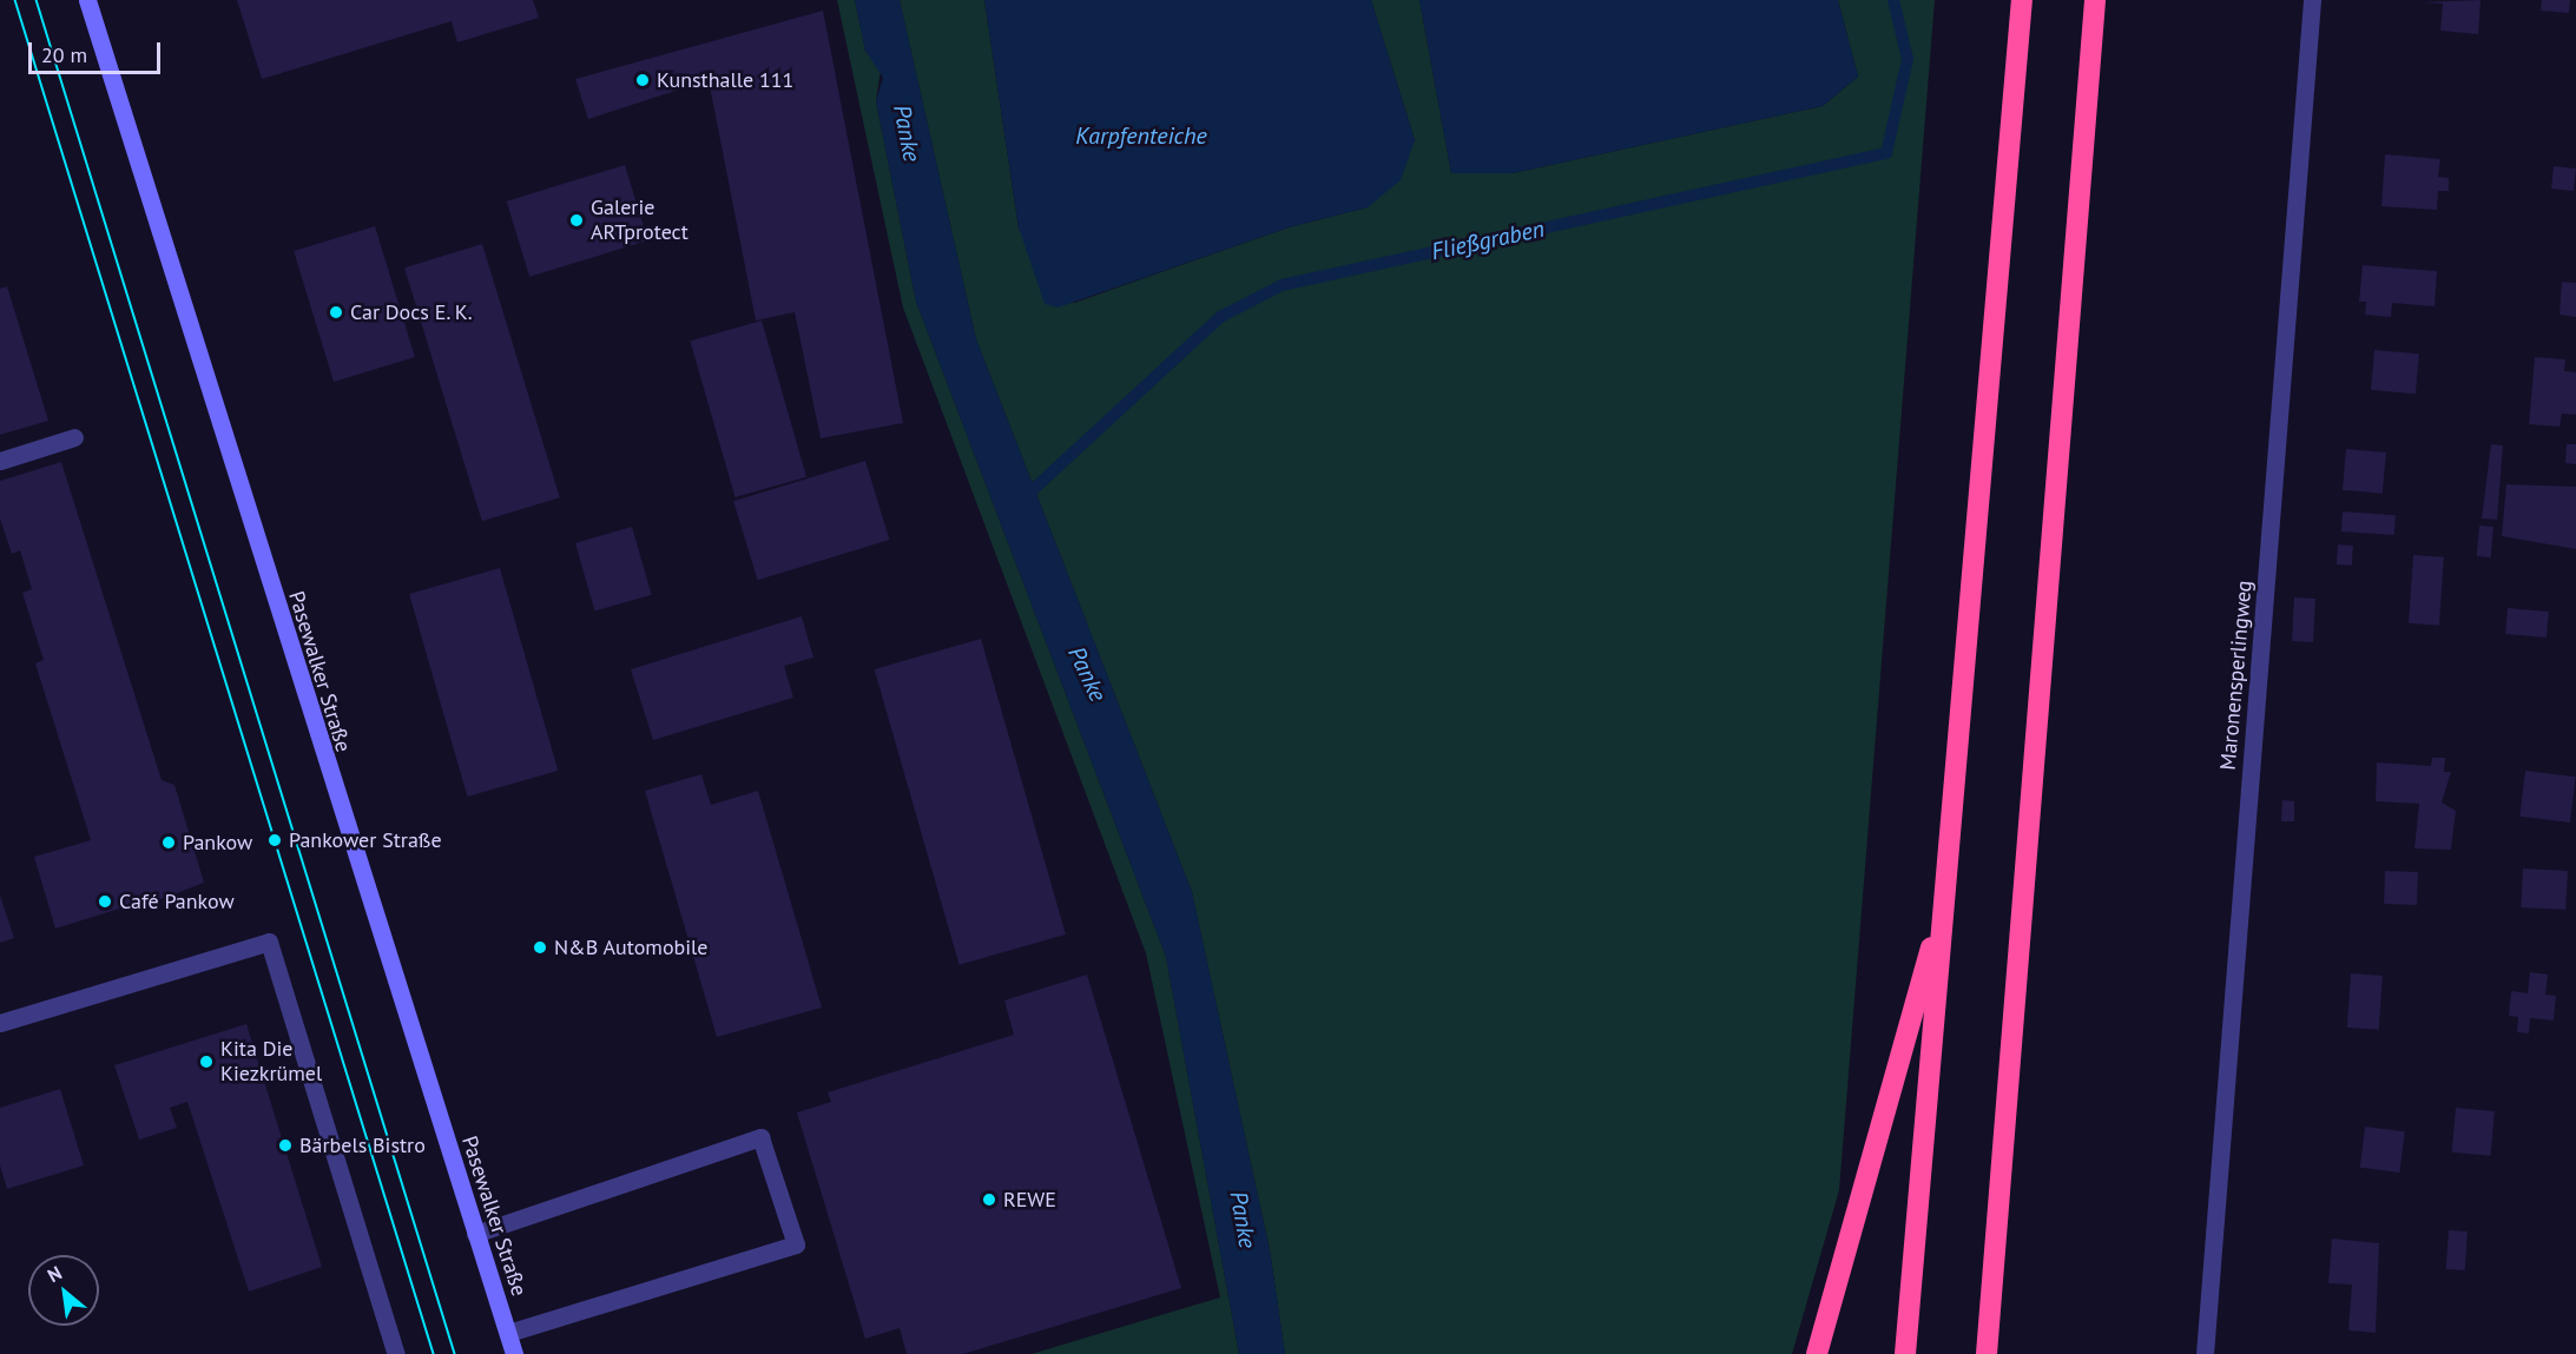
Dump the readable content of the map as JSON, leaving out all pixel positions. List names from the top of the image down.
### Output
{
  "streets": {
    "main road": ["Pasewalker Straße"],
    "street": ["Maronensperlingweg"]
  },
  "water": ["Panke", "Karpfenteiche", "Fließgraben"],
  "places": [
    "Kunsthalle 111",
    "Galerie ARTprotect",
    "Car Docs E. K.",
    "Pankower Straße",
    "Pankow",
    "Café Pankow",
    "N&B Automobile",
    "Kita Die Kiezkrümel",
    "Bärbels Bistro",
    "REWE"
  ],
  "scale_bar": "20 m",
  "north": "top left"
}
